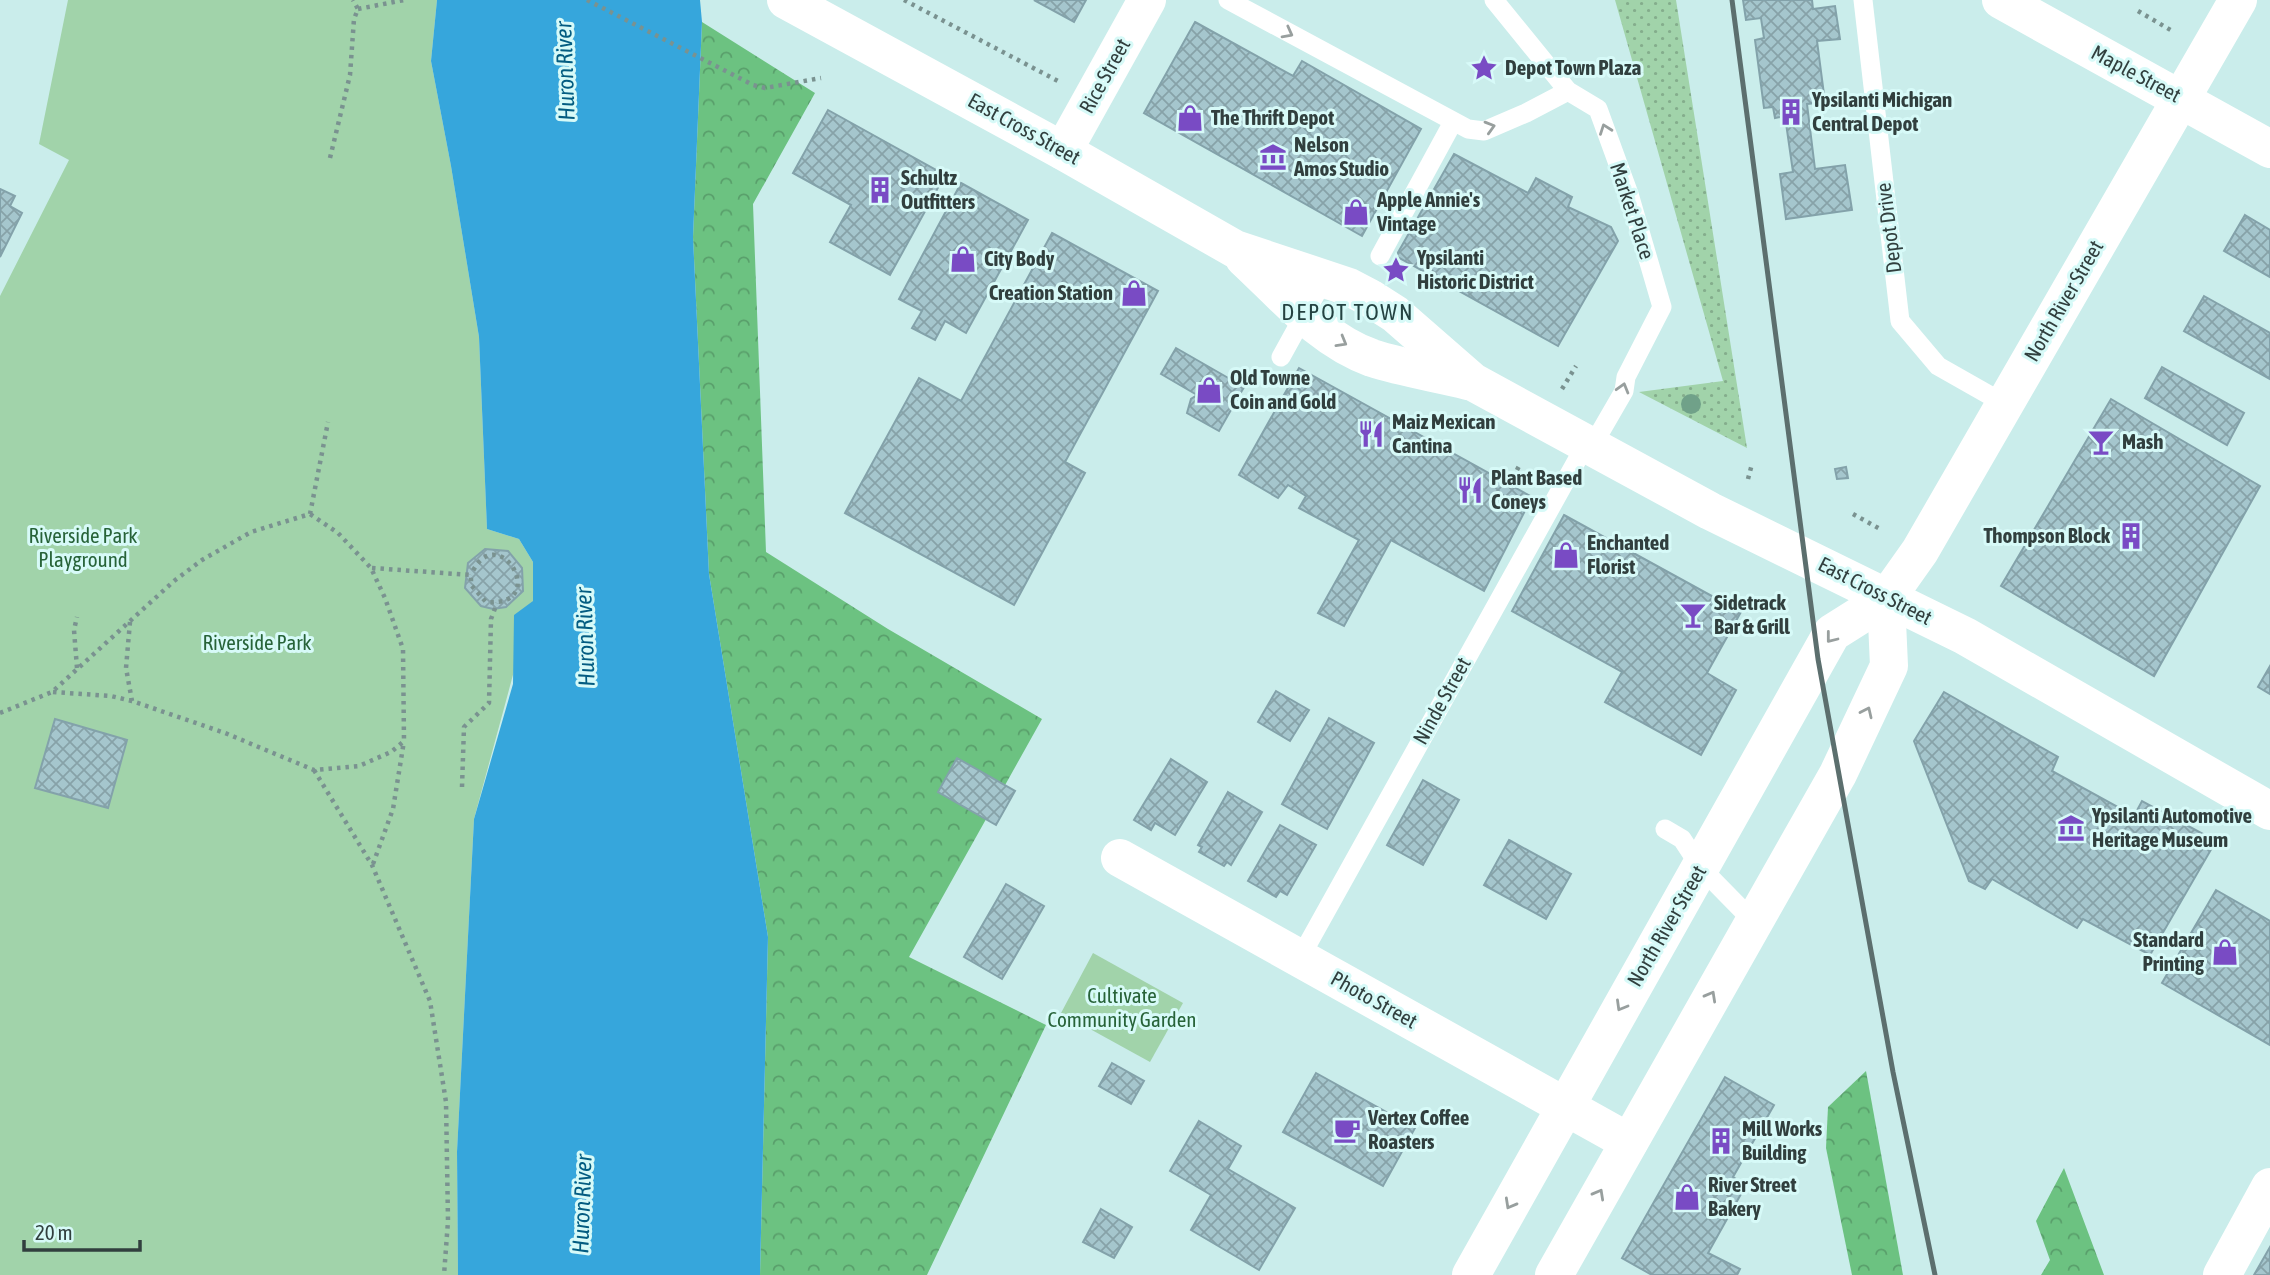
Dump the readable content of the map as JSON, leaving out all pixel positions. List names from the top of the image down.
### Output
{
  "streets": {
    "street": [
      "Maple Street",
      "Rice Street",
      "East Cross Street",
      "North River Street",
      "Photo Street"
    ],
    "lane": ["Market Place", "Depot Drive", "Ninde Street"]
  },
  "crossings": [
    ["Maple Street", "North River Street"],
    ["Rice Street", "East Cross Street"],
    ["East Cross Street", "Market Place"],
    ["East Cross Street", "North River Street"],
    ["East Cross Street", "Ninde Street"],
    ["Market Place", "Ninde Street"],
    ["Depot Drive", "North River Street"],
    ["North River Street", "Photo Street"],
    ["Ninde Street", "Photo Street"]
  ],
  "one_way": ["Market Place"],
  "districts": ["DEPOT TOWN"],
  "water": ["Huron River"],
  "parks": ["Riverside Park Playground", "Riverside Park", "Cultivate Community Garden"],
  "places": {
    "place": ["Depot Town Plaza", "Ypsilanti Historic District"],
    "building": [
      "Ypsilanti Michigan Central Depot",
      "Schultz Outfitters",
      "Thompson Block",
      "Mill Works Building"
    ],
    "shop": [
      "The Thrift Depot",
      "Apple Annie's Vintage",
      "City Body",
      "Creation Station",
      "Old Towne Coin and Gold",
      "Enchanted Florist",
      "Standard Printing",
      "River Street Bakery"
    ],
    "museum": ["Nelson Amos Studio", "Ypsilanti Automotive Heritage Museum"],
    "restaurant": ["Maiz Mexican Cantina", "Plant Based Coneys"],
    "bar": ["Mash", "Sidetrack Bar & Grill"],
    "cafe": ["Vertex Coffee Roasters"]
  },
  "scale_bar": "20 m"
}
